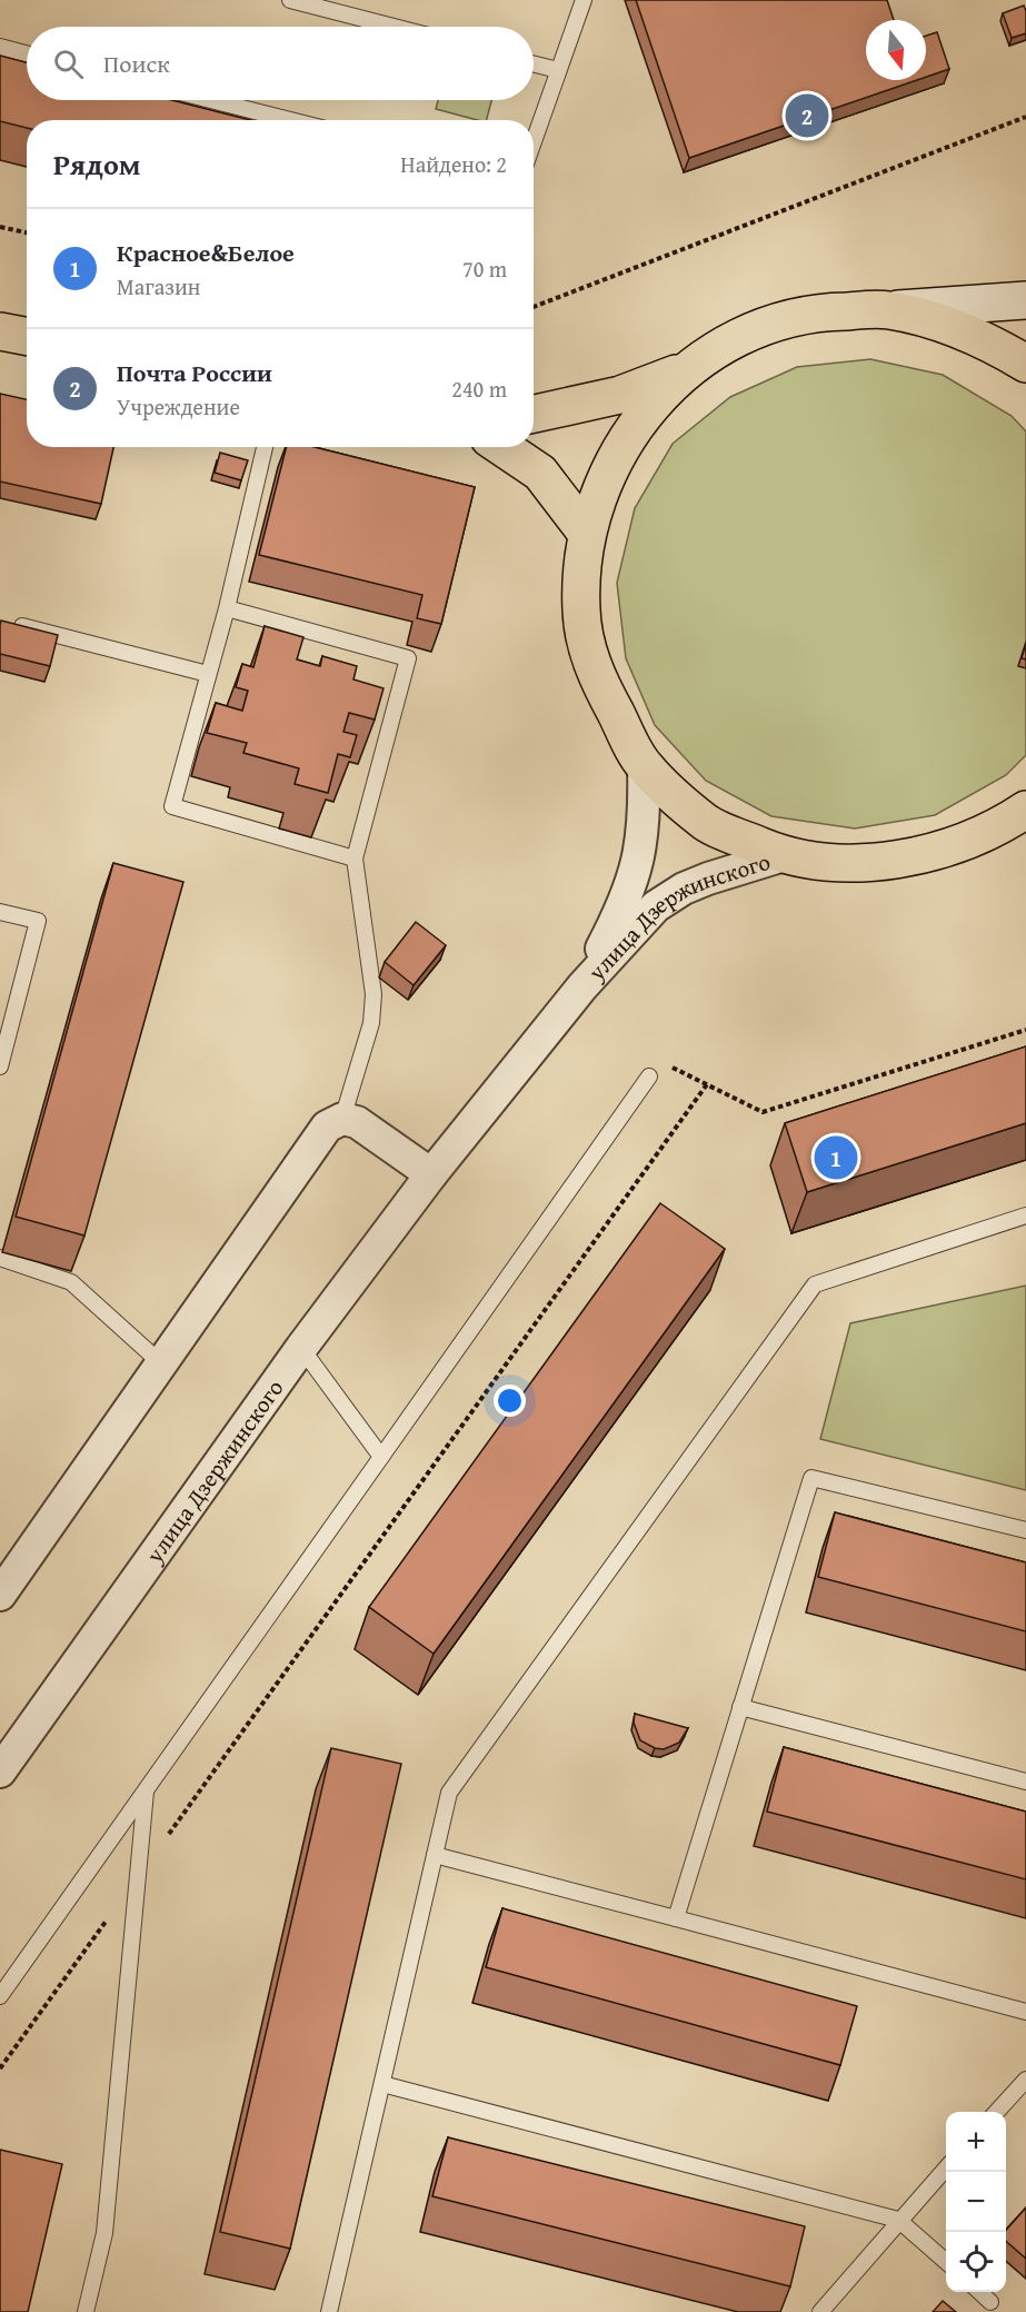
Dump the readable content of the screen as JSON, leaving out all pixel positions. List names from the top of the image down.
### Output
{
  "streets": {
    "street": ["улица Дзержинского"]
  },
  "north": "bottom",
  "page": {
    "search": "Поиск",
    "pins": ["2", "1"],
    "heading": ["Рядом", "Найдено: 2"],
    "list": [
      {
        "mark": "1",
        "name": "Красное&Белое",
        "note": "Магазин",
        "value": "70 m"
      },
      {
        "mark": "2",
        "name": "Почта России",
        "note": "Учреждение",
        "value": "240 m"
      }
    ],
    "map_buttons": ["+", "−"]
  }
}
